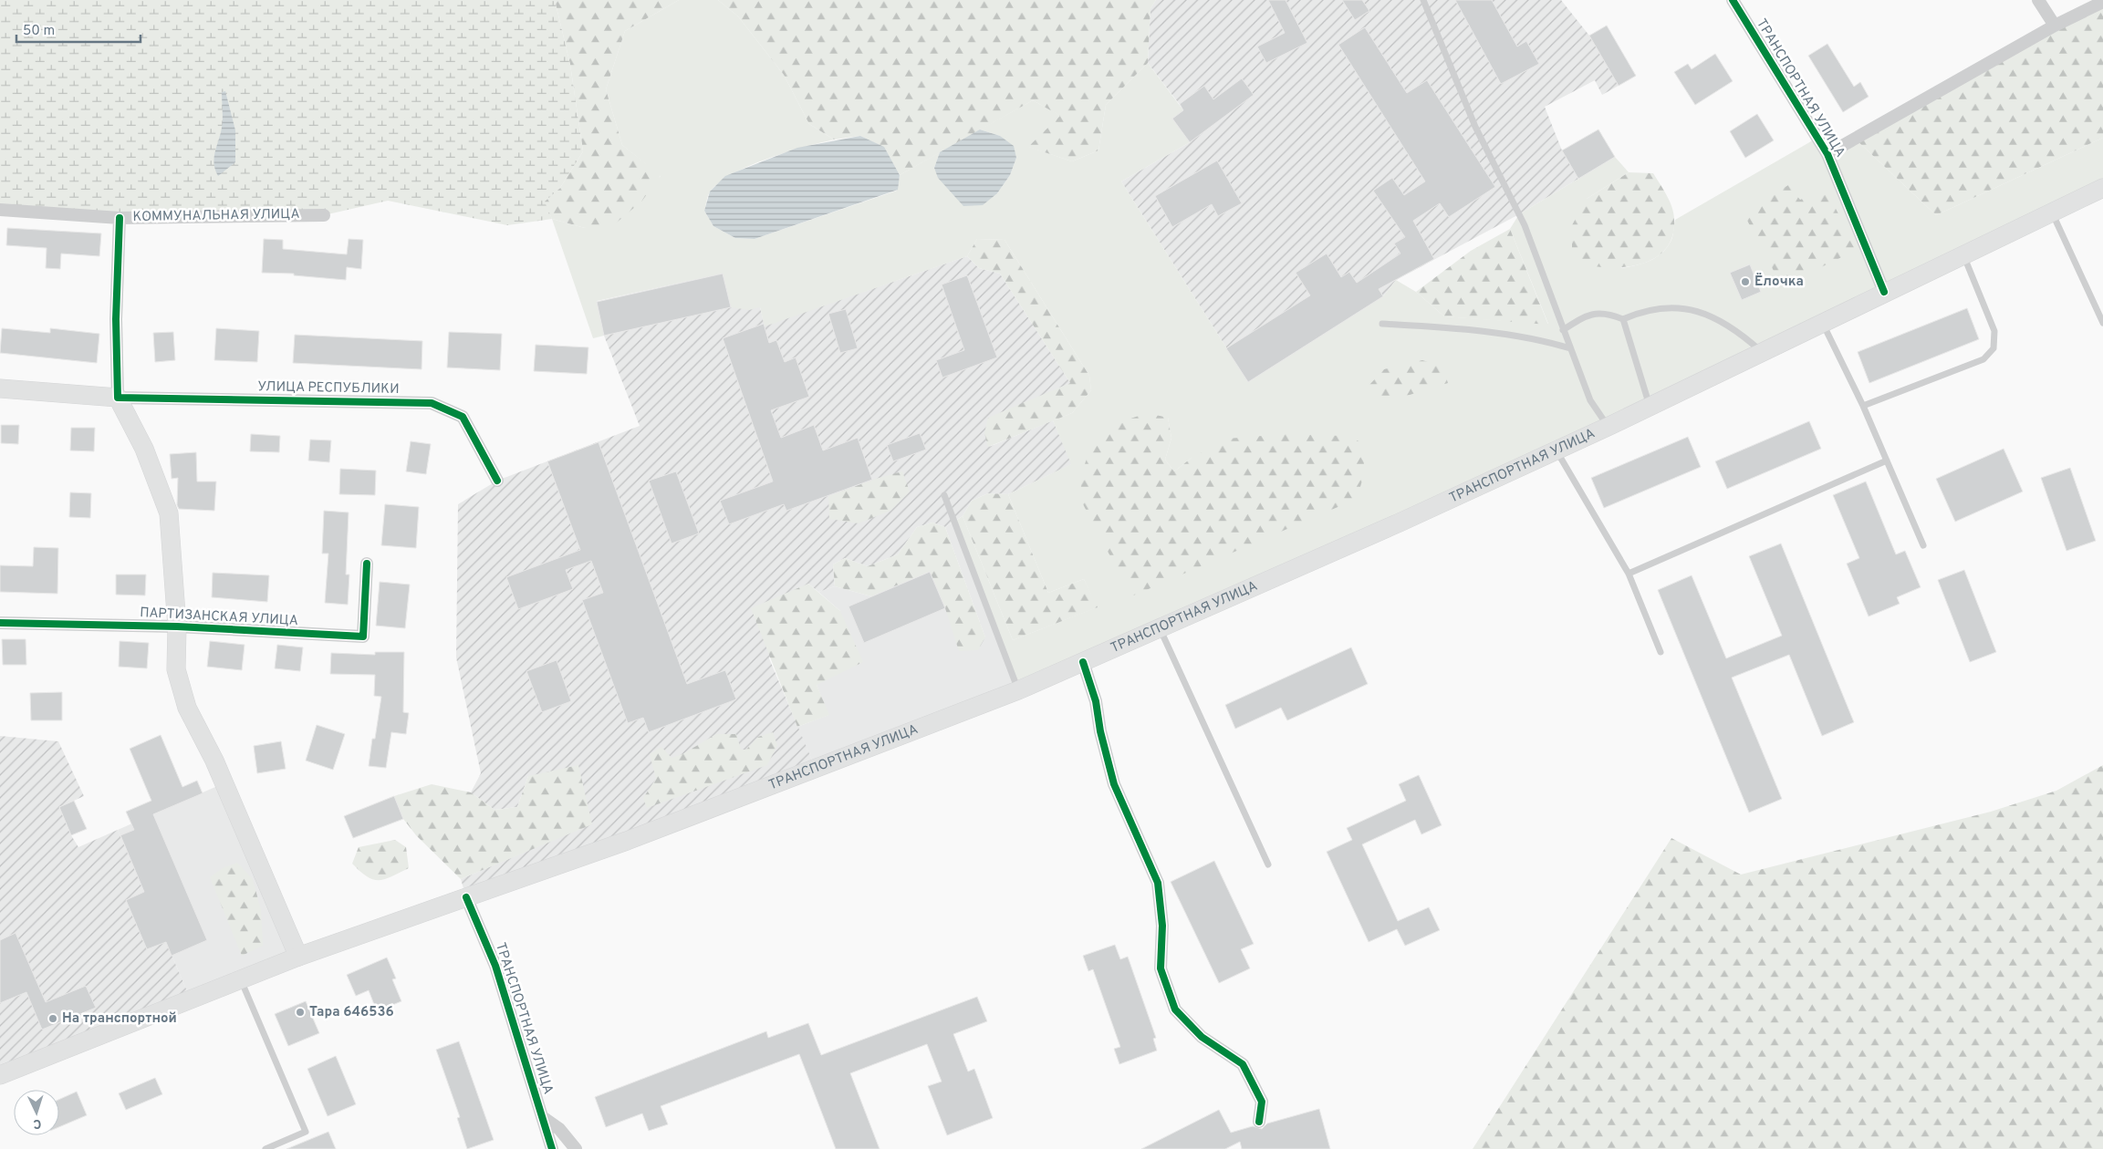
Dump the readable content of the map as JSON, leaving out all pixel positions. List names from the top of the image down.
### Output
{
  "streets": {
    "main road": ["ТРАНСПОРТНАЯ УЛИЦА", "УЛИЦА РЕСПУБЛИКИ", "ПАРТИЗАНСКАЯ УЛИЦА"],
    "street": ["КОММУНАЛЬНАЯ УЛИЦА"]
  },
  "crossings": [
    ["ТРАНСПОРТНАЯ УЛИЦА", "ПАРТИЗАНСКАЯ УЛИЦА"],
    ["КОММУНАЛЬНАЯ УЛИЦА", "ПАРТИЗАНСКАЯ УЛИЦА"],
    ["УЛИЦА РЕСПУБЛИКИ", "ПАРТИЗАНСКАЯ УЛИЦА"]
  ],
  "places": ["Ёлочка", "Тара 646536", "На транспортной"],
  "scale_bar": "50 m",
  "north": "bottom"
}
